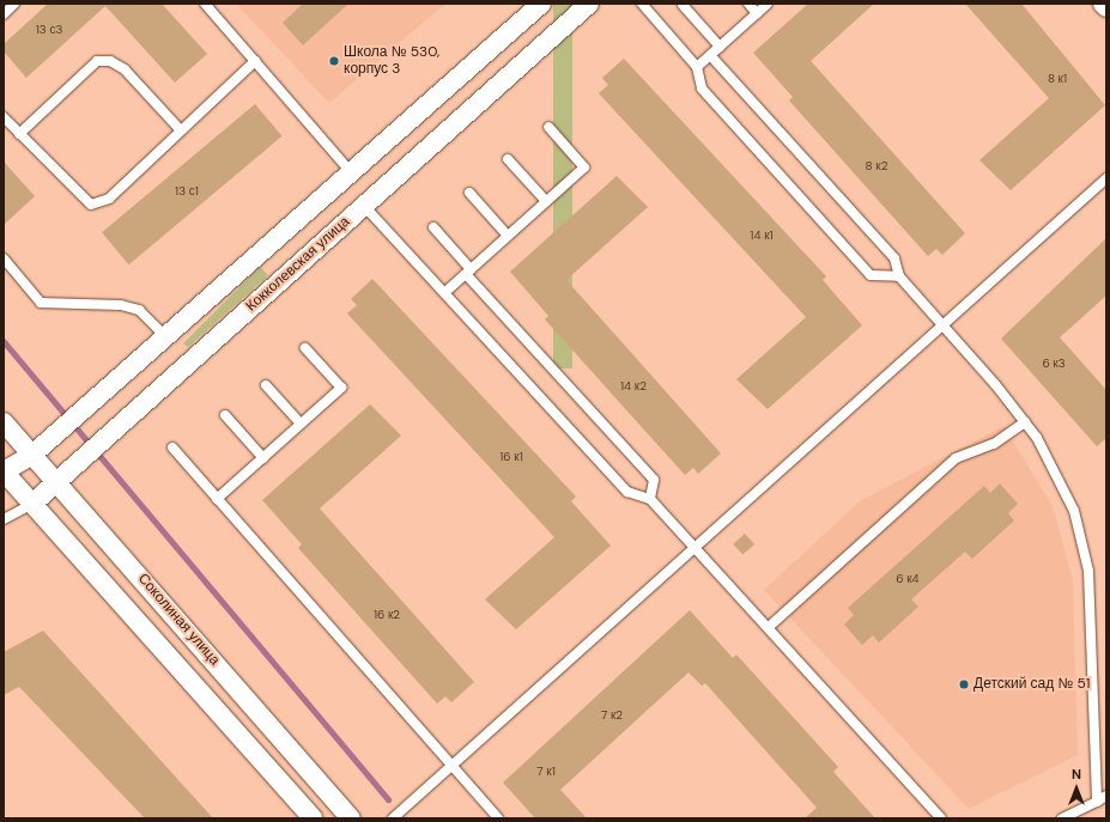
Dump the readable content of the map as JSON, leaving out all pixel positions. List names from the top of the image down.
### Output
{
  "streets": {
    "street": ["Кокколевская улица", "Соколиная улица"]
  },
  "crossings": [
    ["Кокколевская улица", "Соколиная улица"]
  ],
  "places": ["Школа № 530, корпус 3", "Детский сад № 51"],
  "house_numbers": [
    "13 с3",
    "8 к1",
    "8 к2",
    "13 с1",
    "14 к1",
    "6 к3",
    "14 к2",
    "16 к1",
    "6 к4",
    "16 к2",
    "7 к2",
    "7 к1"
  ],
  "north": "top"
}
